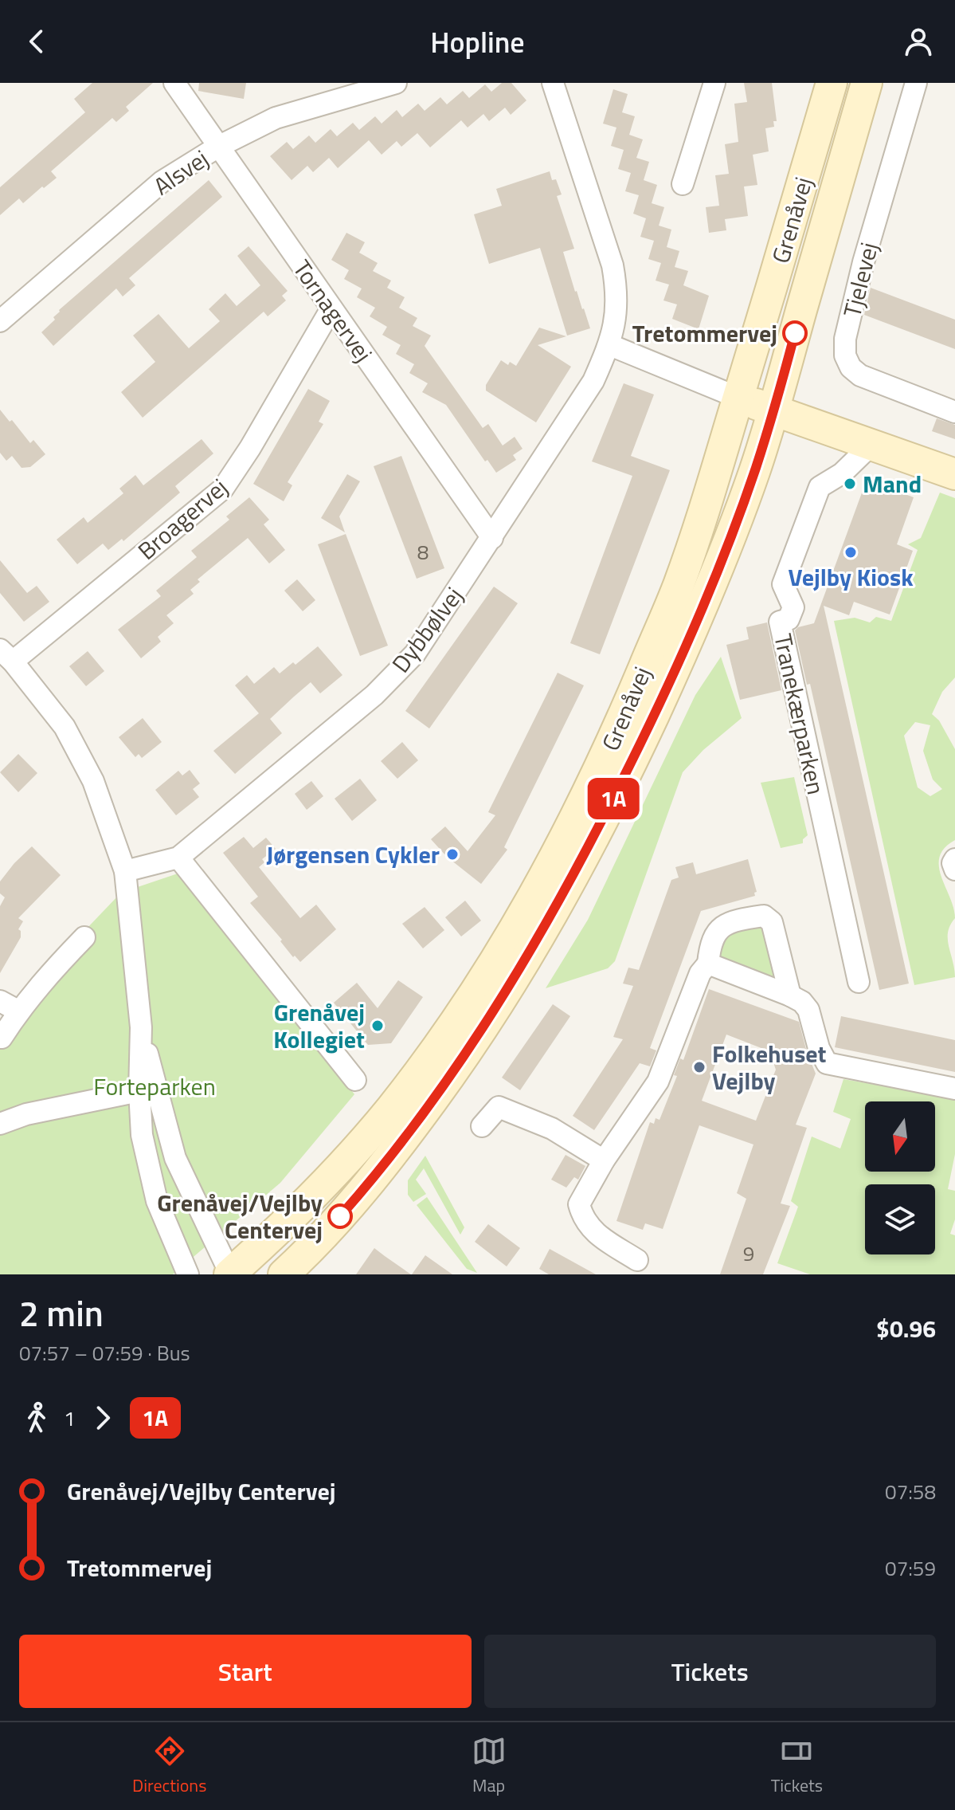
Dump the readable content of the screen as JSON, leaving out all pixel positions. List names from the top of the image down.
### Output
{
  "streets": {
    "main road": ["Grenåvej"],
    "street": [
      "Alsvej",
      "Tjelevej",
      "Tornagervej",
      "Broagervej",
      "Dybbølvej",
      "Tranekærparken"
    ]
  },
  "crossings": [
    ["Alsvej", "Tornagervej"],
    ["Tornagervej", "Broagervej"],
    ["Tornagervej", "Dybbølvej"]
  ],
  "parks": ["Forteparken"],
  "places": [
    "Tretommervej",
    "Mand",
    "Vejlby Kiosk",
    "Jørgensen Cykler",
    "Grenåvej Kollegiet",
    "Folkehuset Vejlby",
    "Grenåvej/Vejlby Centervej"
  ],
  "lines": ["bus line 1A"],
  "house_numbers": ["8", "9"],
  "north": "bottom",
  "page": {
    "header": "Hopline",
    "on_map": "1A",
    "heading": ["2 min", "07:57 – 07:59 · Bus", "$0.96"],
    "legs": ["1", "1A"],
    "list": [
      {
        "name": "Grenåvej/Vejlby Centervej",
        "value": "07:58"
      },
      {
        "name": "Tretommervej",
        "value": "07:59"
      }
    ],
    "buttons": ["Start", "Tickets"],
    "tabs": ["Directions", "Map", "Tickets"]
  }
}
